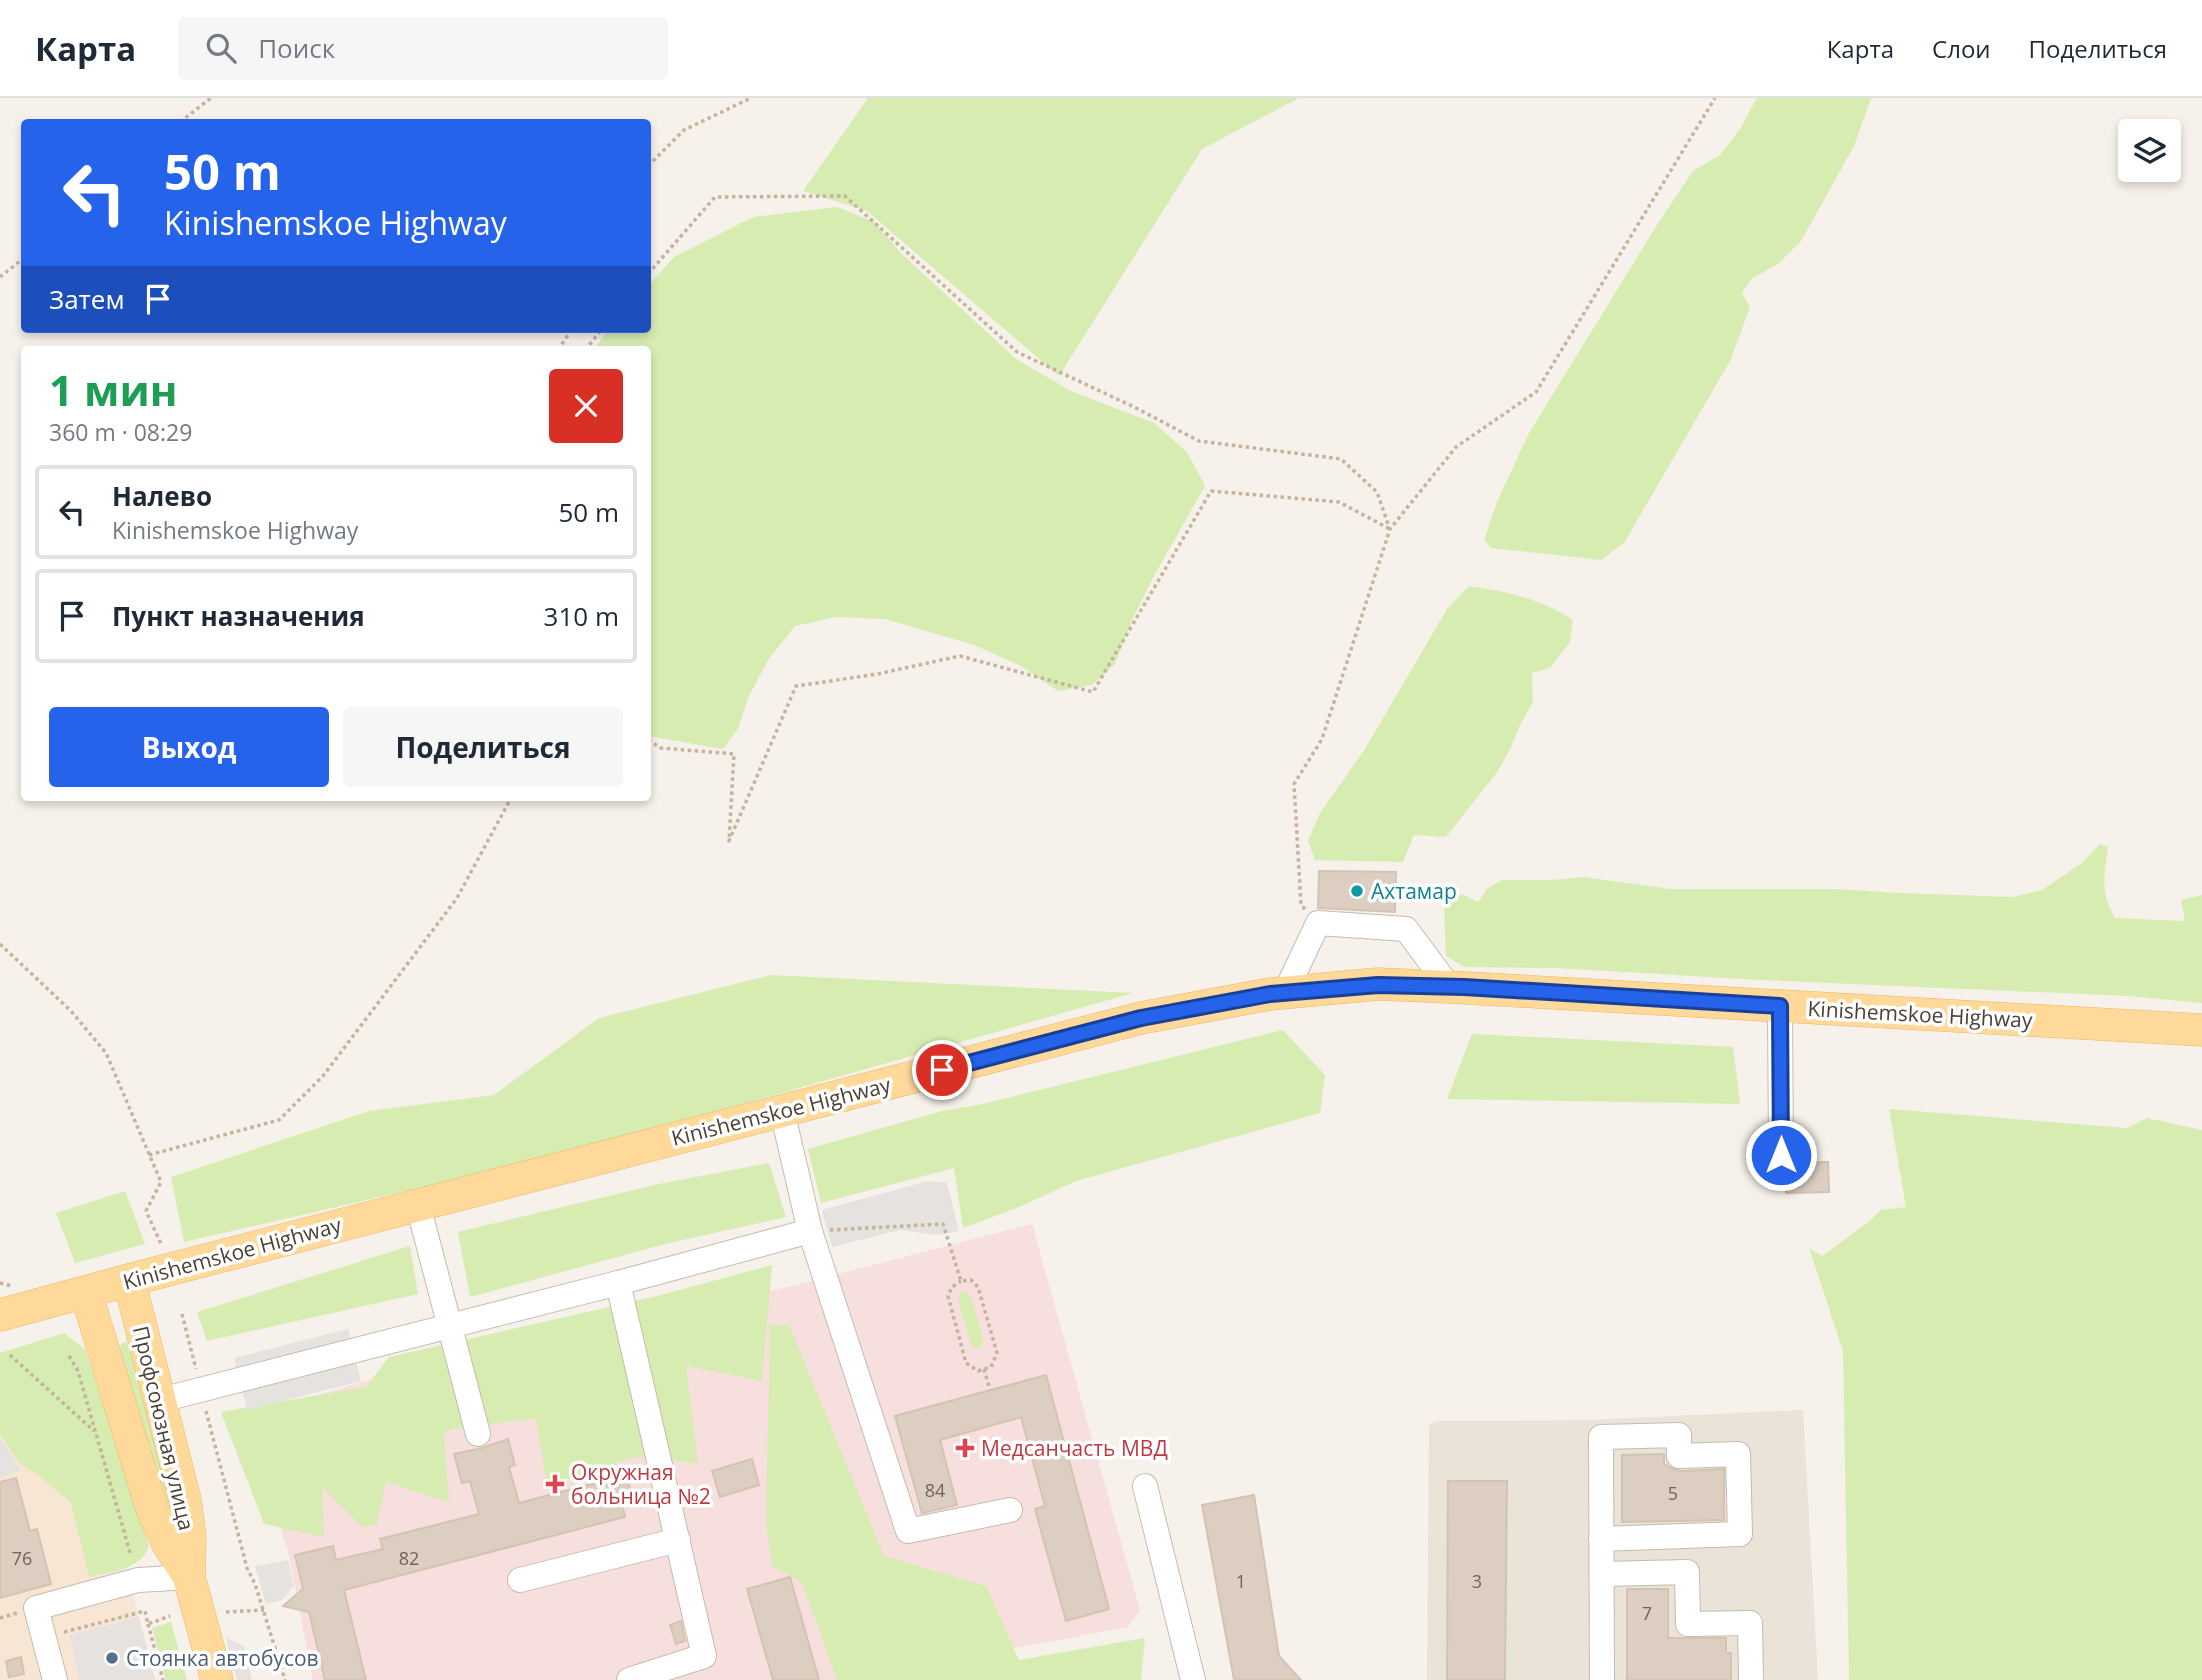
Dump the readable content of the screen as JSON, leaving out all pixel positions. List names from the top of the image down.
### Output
{
  "streets": {
    "main road": ["Kinishemskoe Highway", "Профсоюзная улица"]
  },
  "crossings": [
    ["Kinishemskoe Highway", "Профсоюзная улица"]
  ],
  "places": {
    "other": ["Ахтамар", "Стоянка автобусов"],
    "health": ["Медсанчасть МВД", "Окружная больница №2"]
  },
  "house_numbers": [
    "84",
    "5",
    "76",
    "82",
    "1",
    "3",
    "7"
  ],
  "page": {
    "header": "Карта",
    "search": "Поиск",
    "nav": ["Карта", "Слои", "Поделиться"],
    "turn": ["50 m", "Kinishemskoe Highway"],
    "then": "Затем",
    "heading": ["1 мин", "360 m · 08:29"],
    "list": [
      {
        "name": "Налево",
        "note": "Kinishemskoe Highway",
        "value": "50 m"
      },
      {
        "name": "Пункт назначения",
        "value": "310 m"
      }
    ],
    "buttons": ["Выход", "Поделиться"]
  }
}
